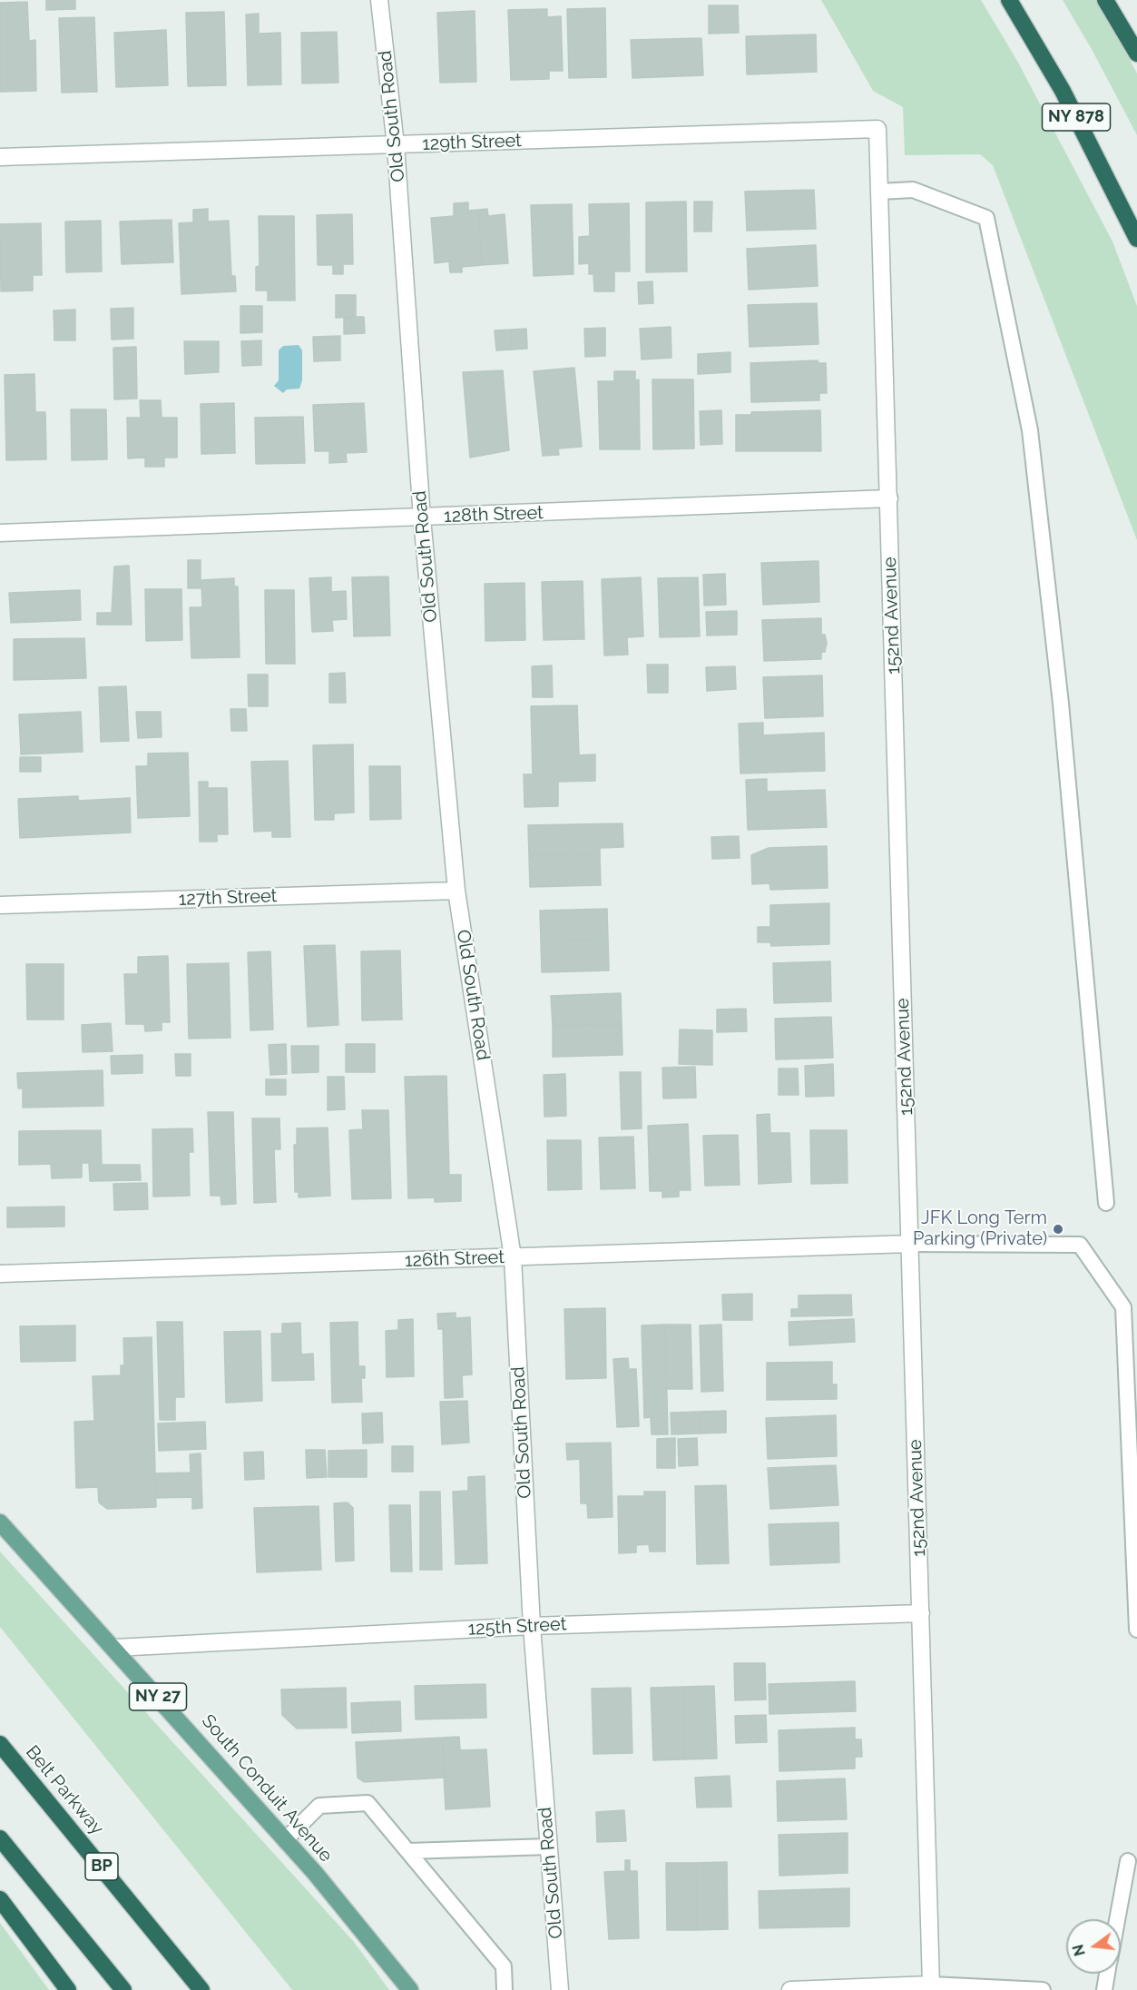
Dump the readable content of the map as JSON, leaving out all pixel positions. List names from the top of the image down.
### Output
{
  "streets": {
    "highway": ["NY 878", "Belt Parkway", "BP"],
    "main road": ["NY 27", "South Conduit Avenue"],
    "street": [
      "Old South Road",
      "129th Street",
      "128th Street",
      "152nd Avenue",
      "127th Street",
      "126th Street",
      "125th Street"
    ]
  },
  "crossings": [
    ["Old South Road", "129th Street"],
    ["Old South Road", "128th Street"],
    ["Old South Road", "127th Street"],
    ["Old South Road", "126th Street"],
    ["Old South Road", "125th Street"],
    ["129th Street", "152nd Avenue"],
    ["128th Street", "152nd Avenue"],
    ["152nd Avenue", "126th Street"],
    ["152nd Avenue", "125th Street"],
    ["125th Street", "South Conduit Avenue"]
  ],
  "places": ["JFK Long Term Parking (Private)"],
  "north": "left"
}
